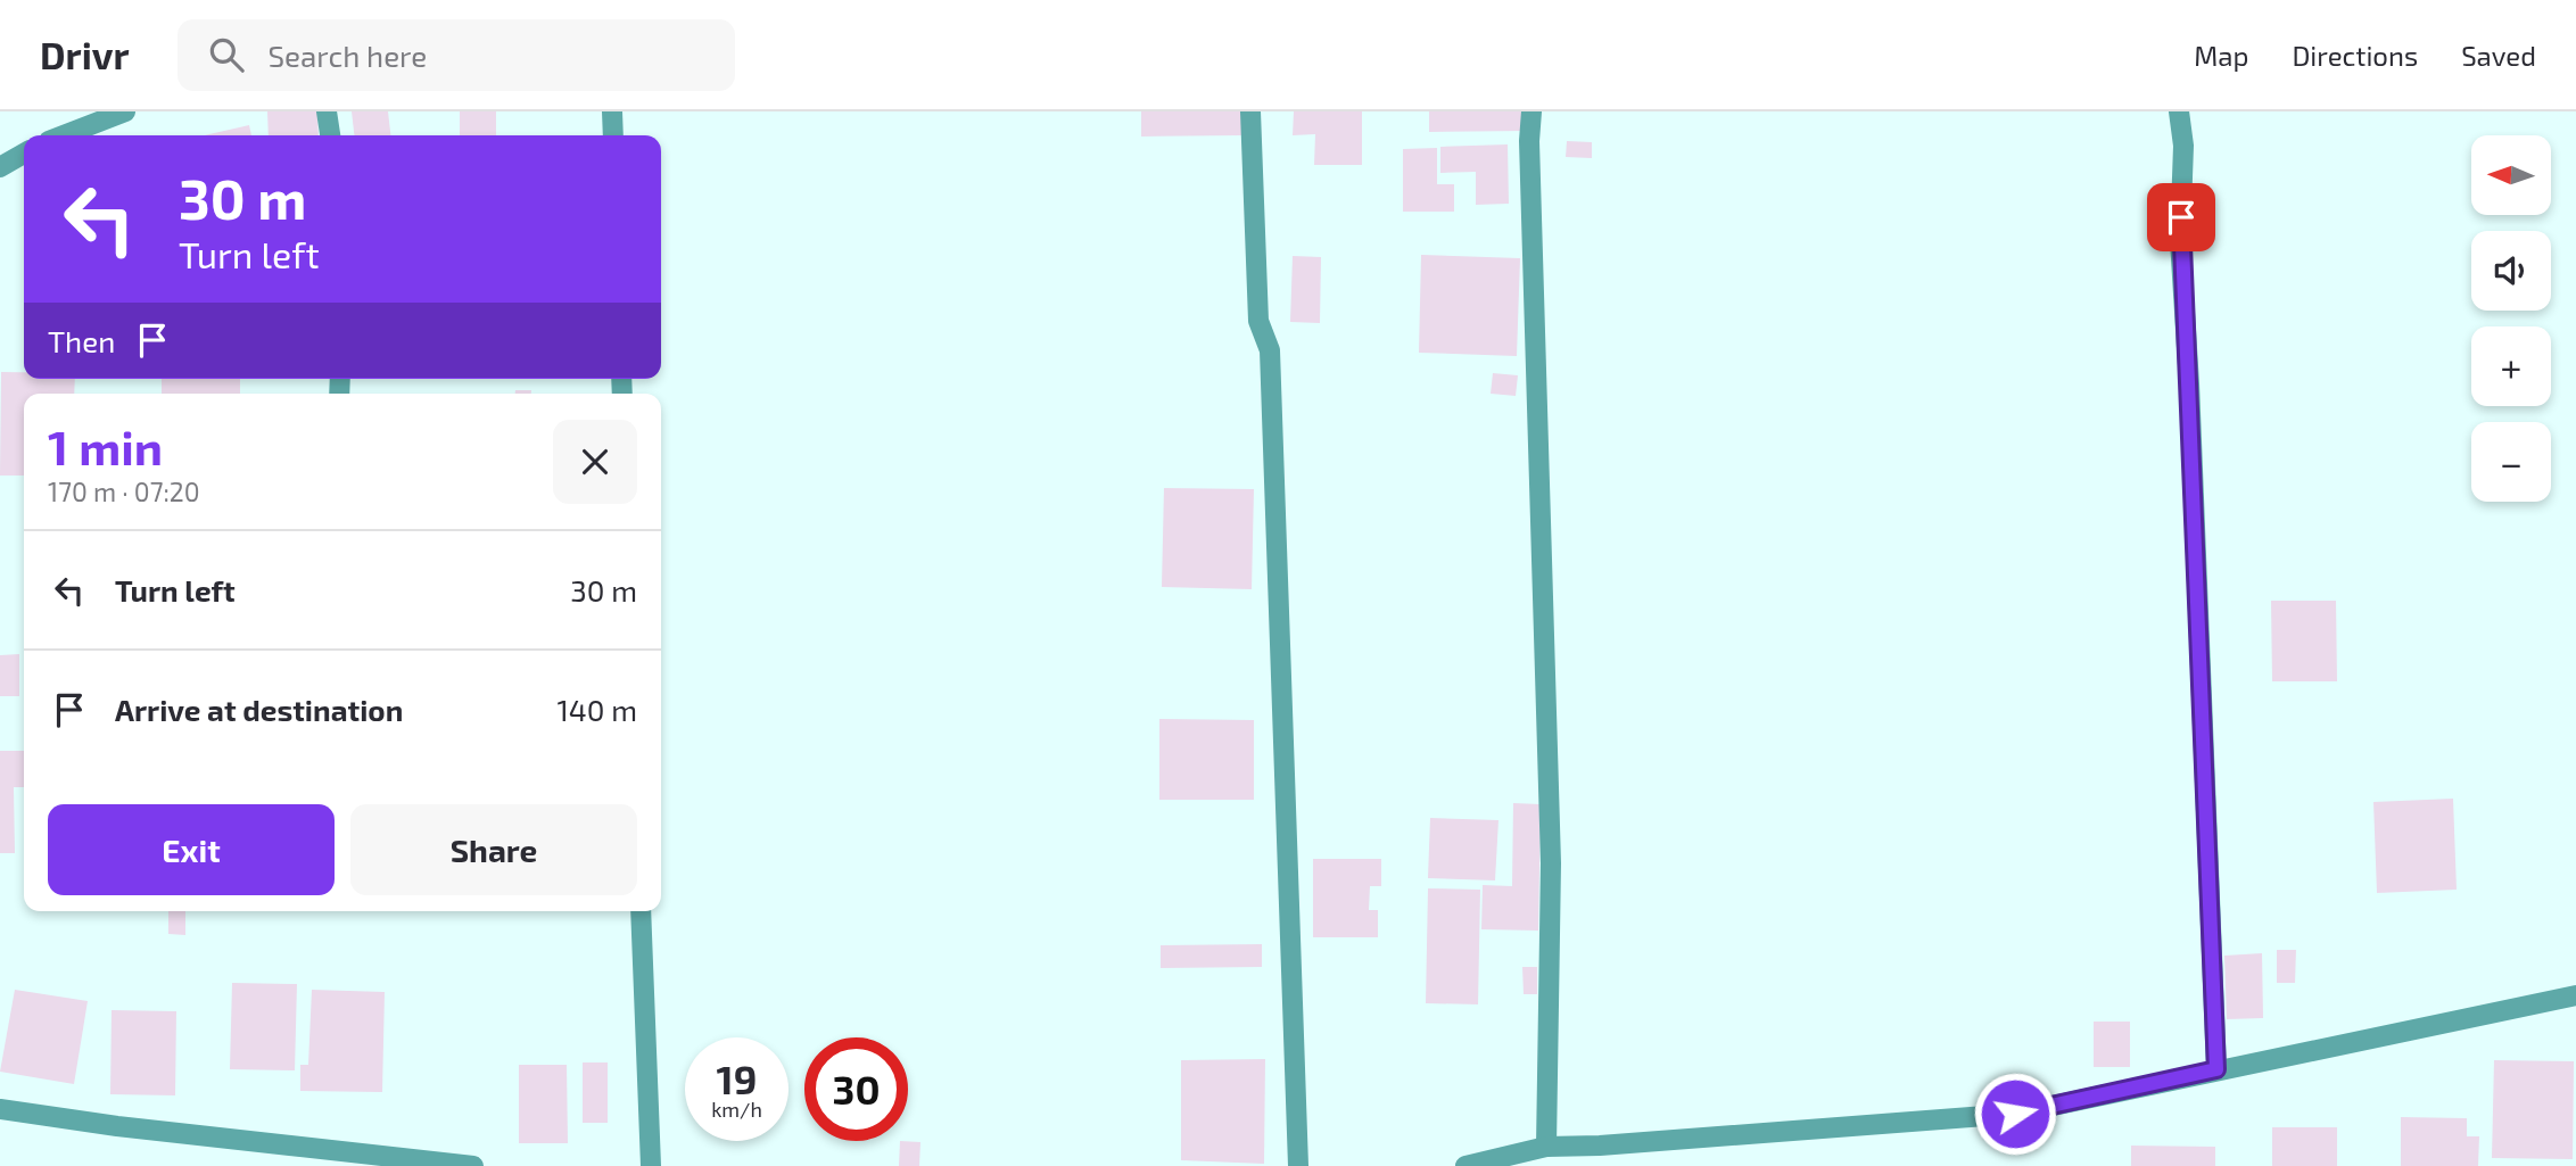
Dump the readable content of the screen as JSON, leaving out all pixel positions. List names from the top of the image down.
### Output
{
  "north": "left",
  "page": {
    "header": "Drivr",
    "search": "Search here",
    "nav": ["Map", "Directions", "Saved"],
    "map_buttons": ["+", "−"],
    "turn": ["30 m", "Turn left"],
    "then": "Then",
    "heading": ["1 min", "170 m · 07:20"],
    "list": [
      {
        "name": "Turn left",
        "value": "30 m"
      },
      {
        "name": "Arrive at destination",
        "value": "140 m"
      }
    ],
    "buttons": ["Exit", "Share"],
    "speed": "19 km/h",
    "limit": "30"
  }
}
